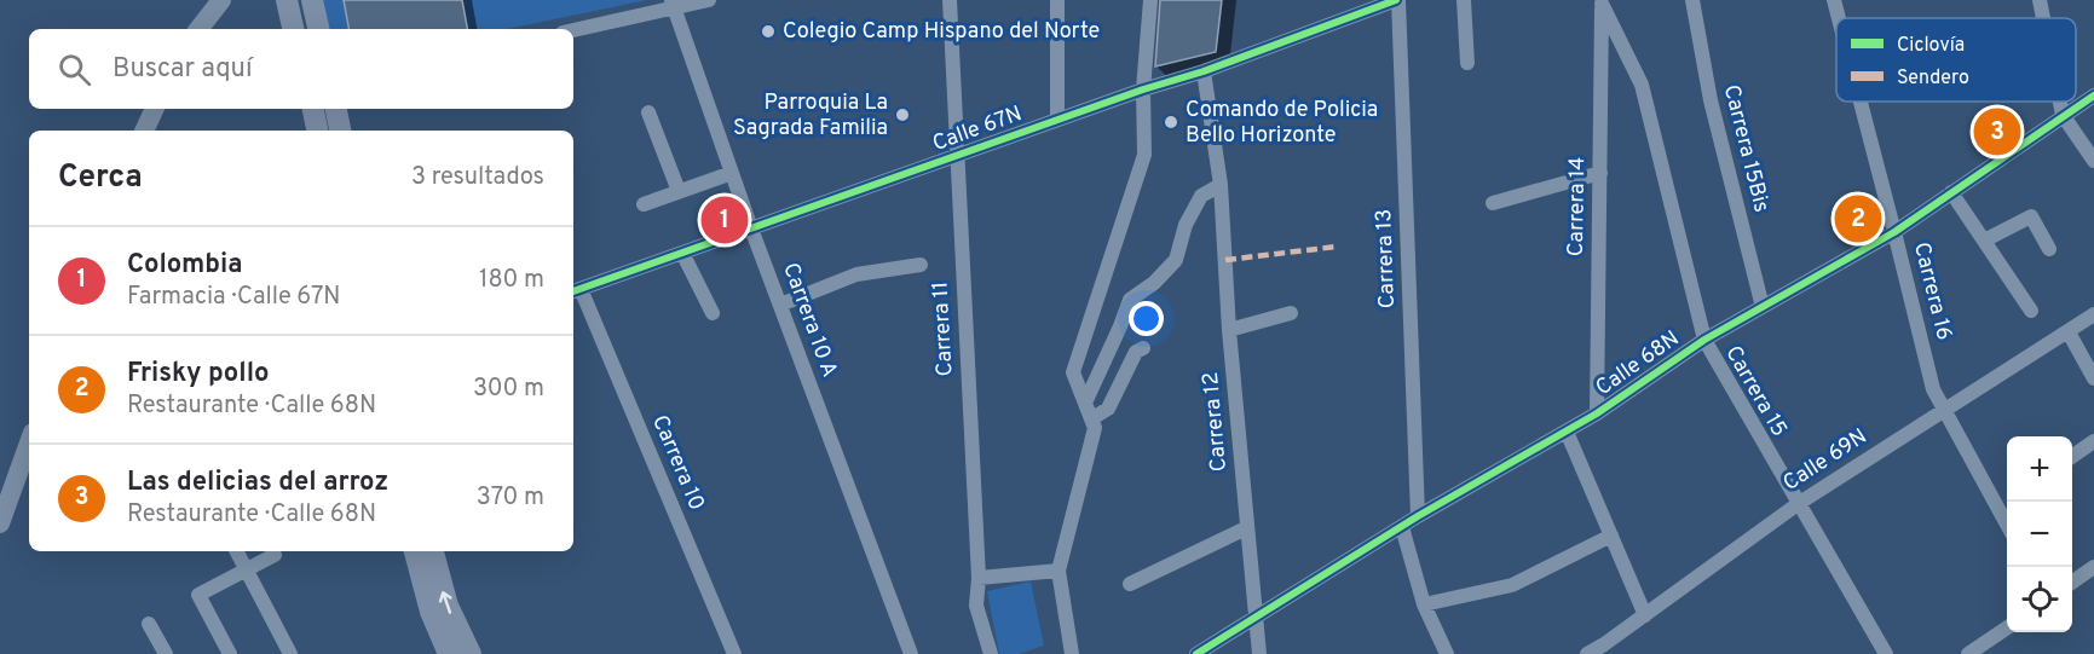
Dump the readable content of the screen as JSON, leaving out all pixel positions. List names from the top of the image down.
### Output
{
  "streets": {
    "street": [
      "Calle 67N",
      "Carrera 15Bis",
      "Carrera 14",
      "Carrera 13",
      "Carrera 16",
      "Carrera 10 A",
      "Carrera 11",
      "Calle 68N",
      "Carrera 15",
      "Carrera 12",
      "Calle 69N",
      "Carrera 10"
    ]
  },
  "crossings": [
    ["Calle 67N", "Carrera 13"],
    ["Calle 67N", "Carrera 10 A"],
    ["Calle 67N", "Carrera 11"],
    ["Calle 67N", "Carrera 12"],
    ["Calle 67N", "Carrera 10"],
    ["Carrera 15Bis", "Calle 68N"],
    ["Carrera 14", "Calle 68N"],
    ["Carrera 14", "Carrera 15"],
    ["Carrera 13", "Calle 68N"],
    ["Carrera 16", "Calle 68N"],
    ["Carrera 16", "Calle 69N"],
    ["Calle 68N", "Carrera 15"],
    ["Calle 68N", "Carrera 12"],
    ["Carrera 15", "Calle 69N"]
  ],
  "places": ["Colegio Camp Hispano del Norte", "Parroquia La Sagrada Familia", "Comando de Policia Bello Horizonte"],
  "legend": ["Ciclovía", "Sendero"],
  "page": {
    "search": "Buscar aquí",
    "pins": ["3", "2", "1"],
    "heading": ["Cerca", "3 resultados"],
    "list": [
      {
        "mark": "1",
        "name": "Colombia",
        "note": "Farmacia · Calle 67N",
        "value": "180 m"
      },
      {
        "mark": "2",
        "name": "Frisky pollo",
        "note": "Restaurante · Calle 68N",
        "value": "300 m"
      },
      {
        "mark": "3",
        "name": "Las delicias del arroz",
        "note": "Restaurante · Calle 68N",
        "value": "370 m"
      }
    ],
    "map_buttons": ["+", "−"]
  }
}
